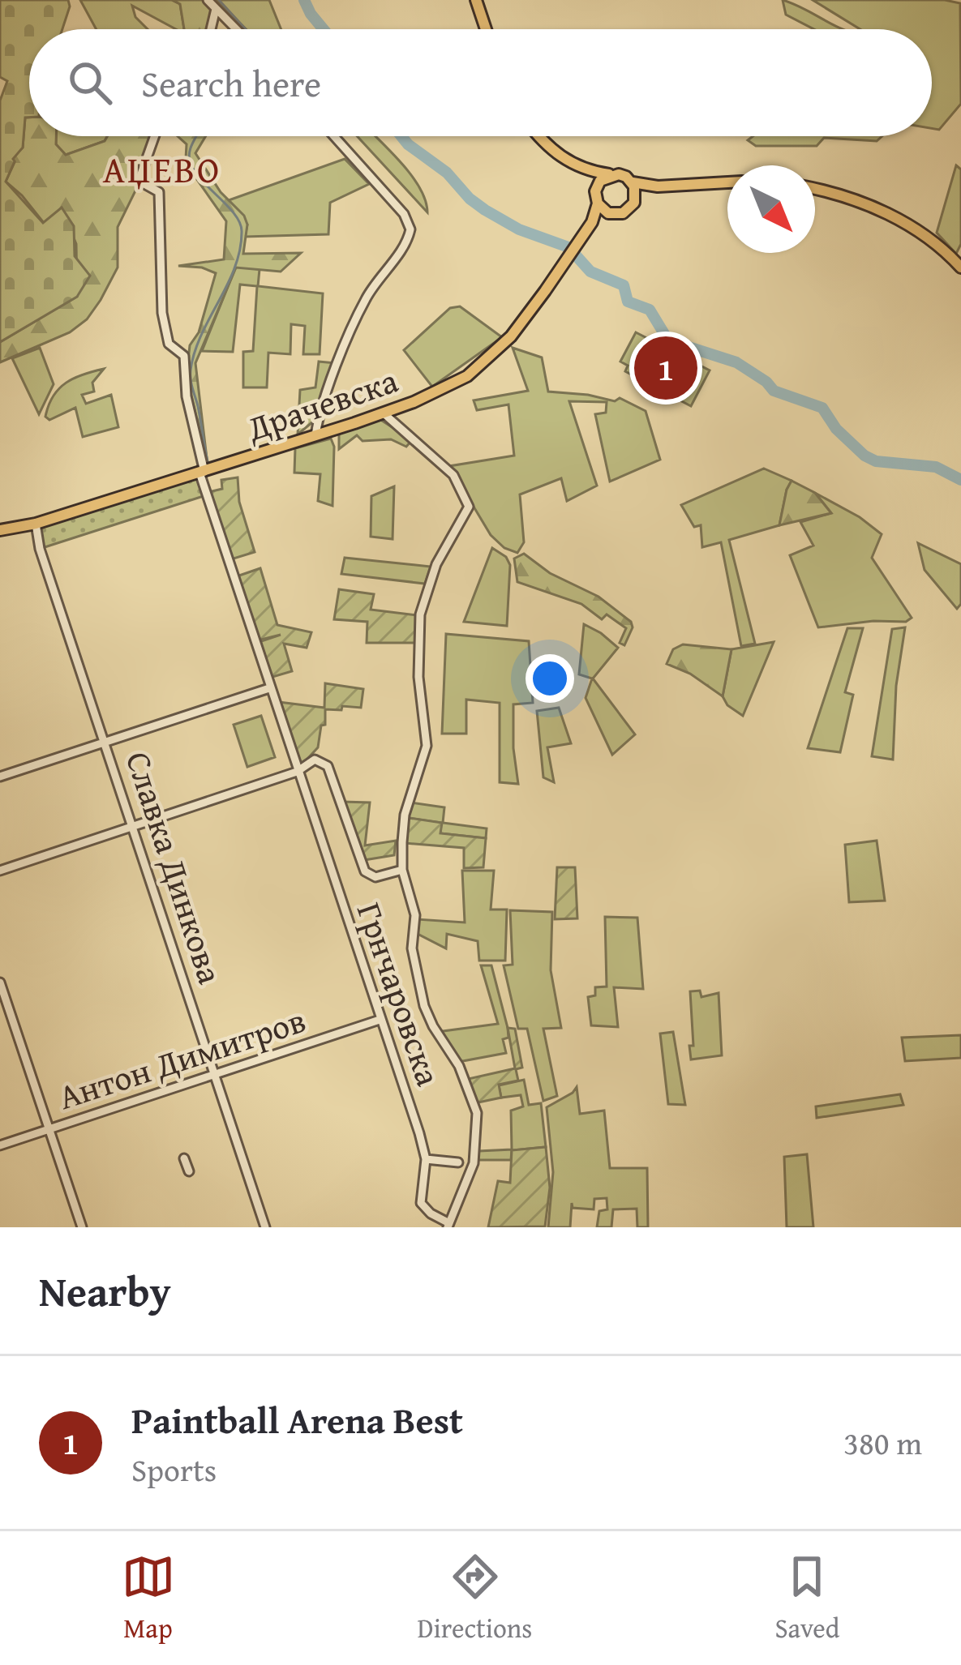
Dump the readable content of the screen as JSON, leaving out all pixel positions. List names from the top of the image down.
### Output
{
  "streets": {
    "main road": ["Драчевска"],
    "street": ["Славка Динкова", "Грнчаровска", "Антон Димитров"]
  },
  "crossings": [
    ["Драчевска", "Славка Динкова"],
    ["Драчевска", "Грнчаровска"],
    ["Славка Динкова", "Антон Димитров"],
    ["Грнчаровска", "Антон Димитров"]
  ],
  "districts": ["АЏЕВО"],
  "north": "bottom right",
  "page": {
    "search": "Search here",
    "pins": "1",
    "heading": "Nearby",
    "list": [
      {
        "mark": "1",
        "name": "Paintball Arena Best",
        "note": "Sports",
        "value": "380 m"
      }
    ],
    "nav": ["Map", "Directions", "Saved"]
  }
}
